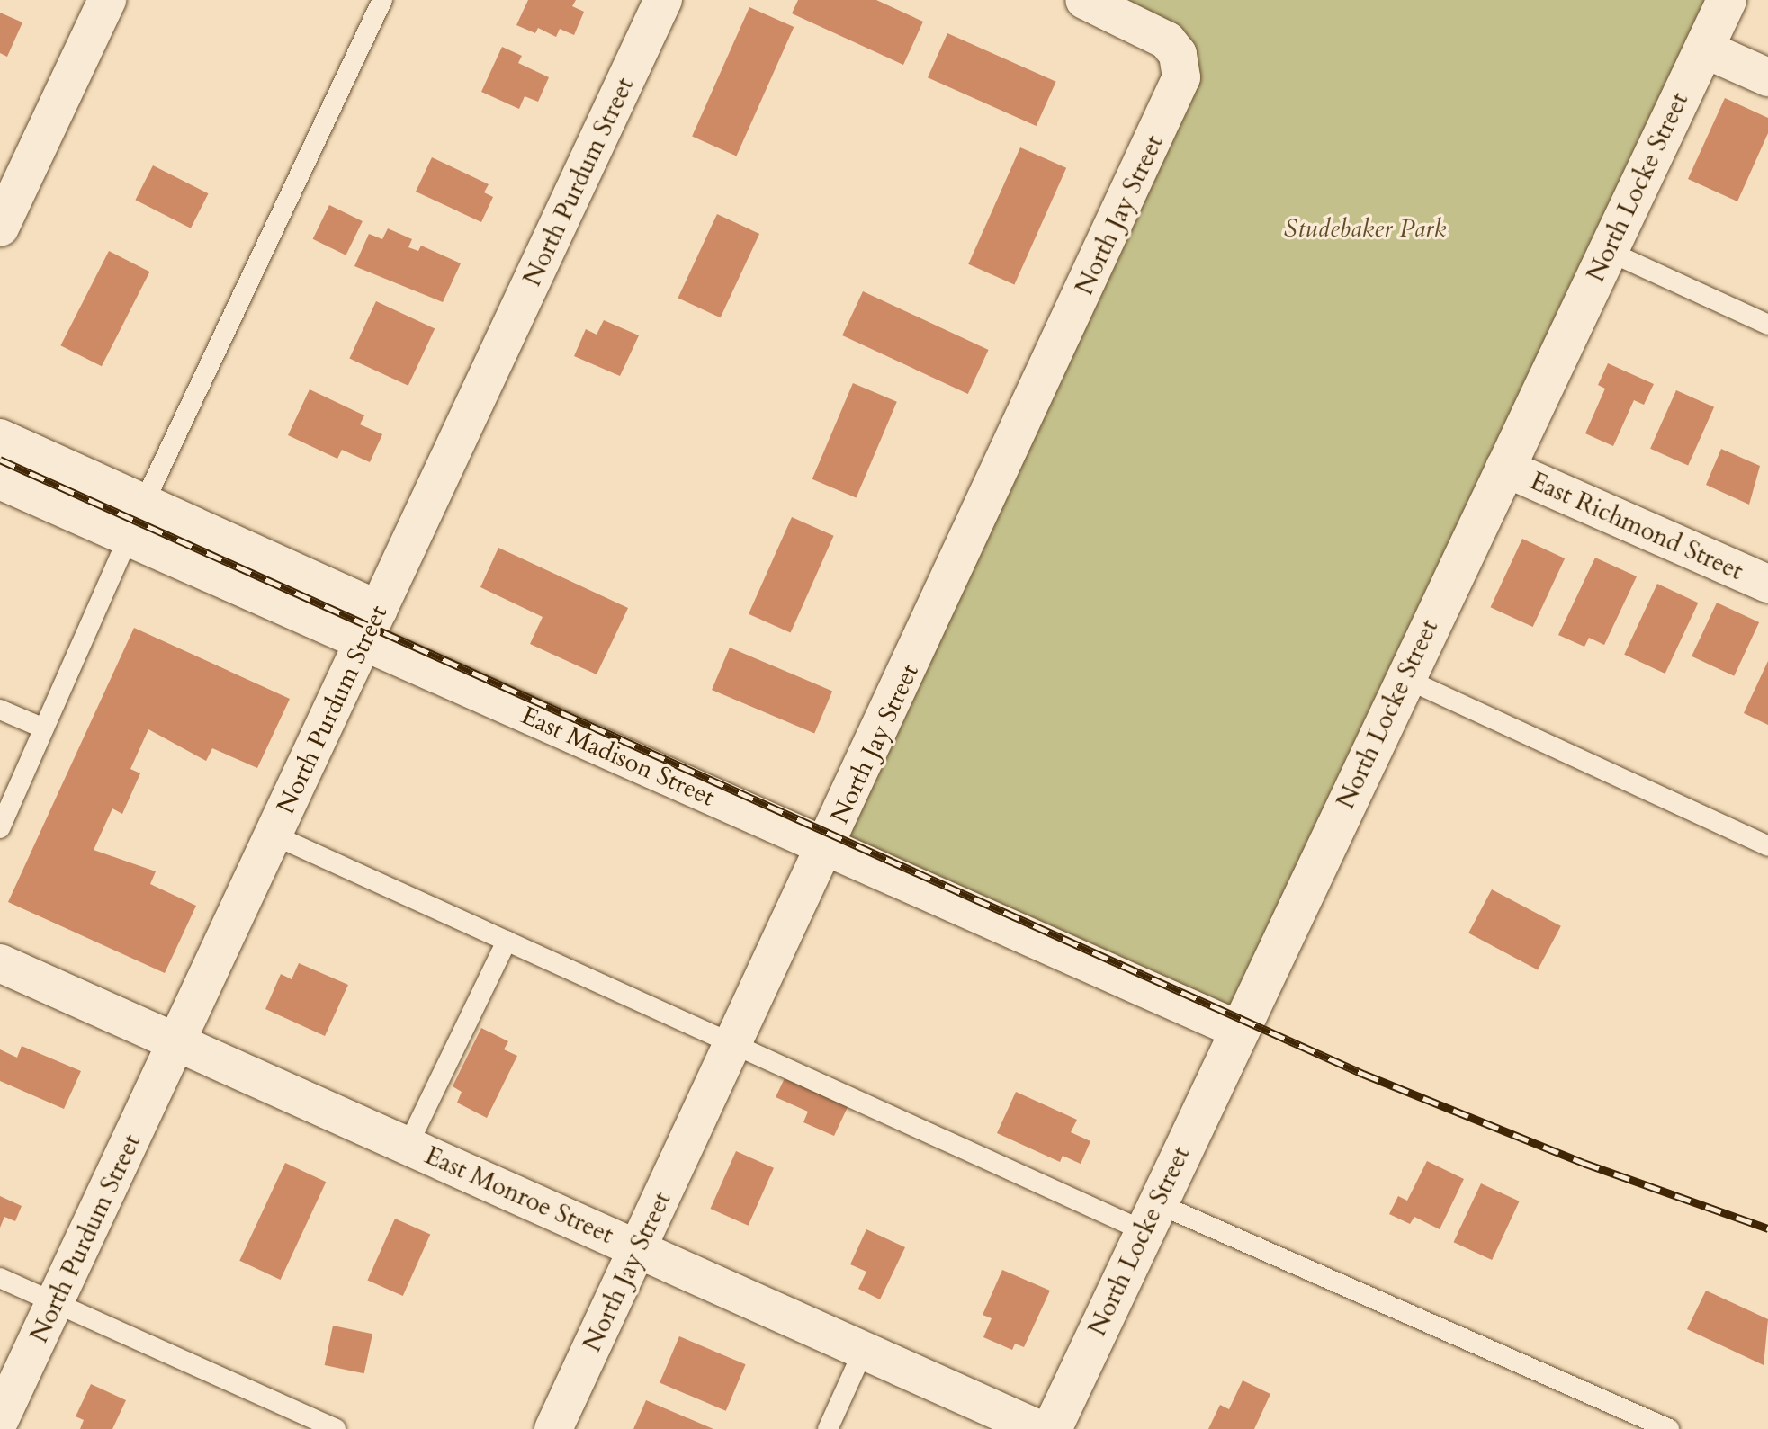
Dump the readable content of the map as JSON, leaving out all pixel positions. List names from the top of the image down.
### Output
{
  "streets": {
    "street": [
      "North Purdum Street",
      "North Locke Street",
      "North Jay Street",
      "East Richmond Street",
      "East Madison Street",
      "East Monroe Street"
    ]
  },
  "crossings": [
    ["North Purdum Street", "East Madison Street"],
    ["North Purdum Street", "East Monroe Street"],
    ["North Locke Street", "East Richmond Street"],
    ["North Locke Street", "East Madison Street"],
    ["North Jay Street", "East Madison Street"],
    ["North Jay Street", "East Monroe Street"]
  ],
  "parks": ["Studebaker Park"]
}
